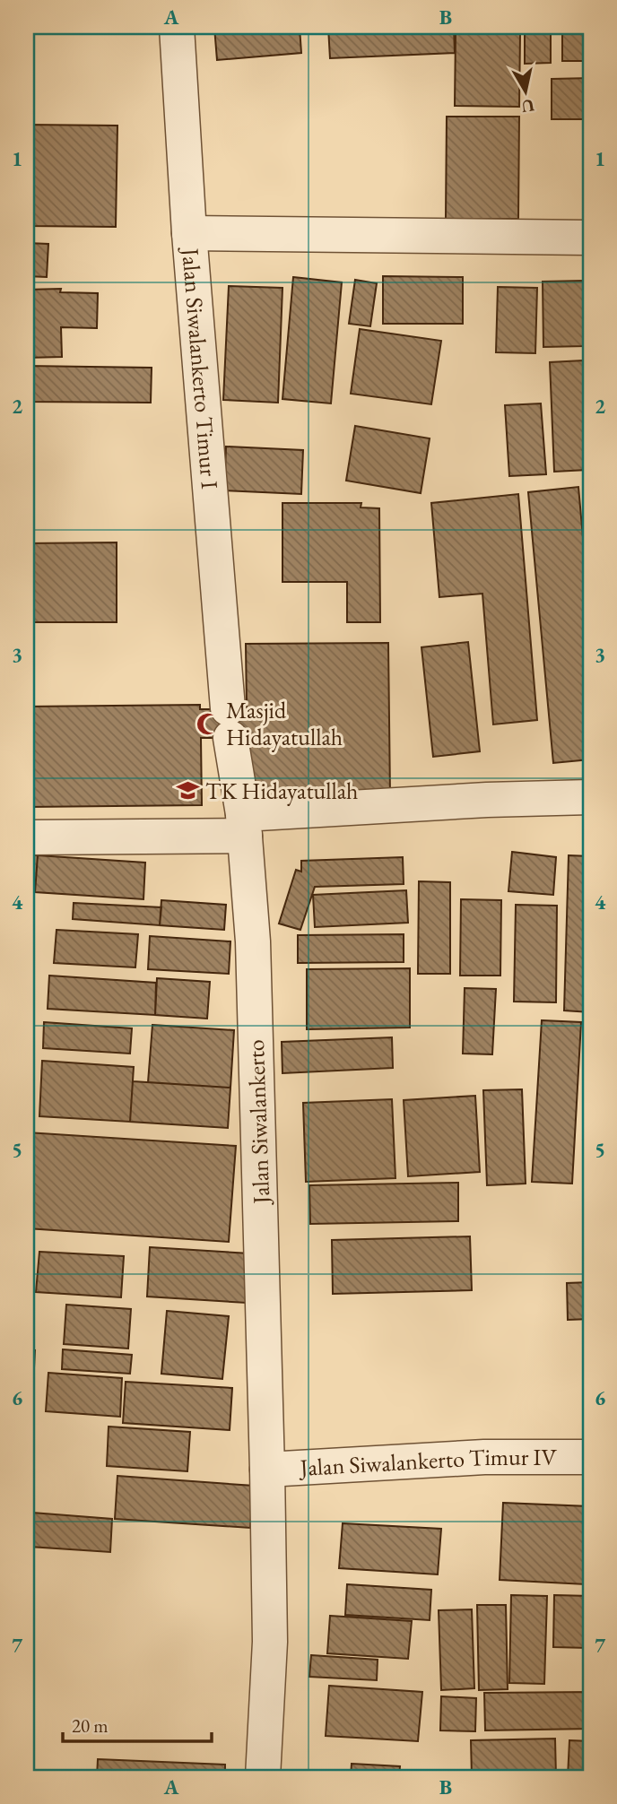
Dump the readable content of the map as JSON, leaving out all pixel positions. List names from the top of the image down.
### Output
{
  "streets": {
    "street": ["Jalan Siwalankerto Timur I", "Jalan Siwalankerto", "Jalan Siwalankerto Timur IV"]
  },
  "crossings": [
    ["Jalan Siwalankerto Timur I", "Jalan Siwalankerto"],
    ["Jalan Siwalankerto", "Jalan Siwalankerto Timur IV"]
  ],
  "places": {
    "mosque": ["Masjid Hidayatullah"],
    "school or university": ["TK Hidayatullah"]
  },
  "scale_bar": "20 m",
  "north": "bottom",
  "grid": {
    "columns": ["A", "B"],
    "rows": [
      "1",
      "2",
      "3",
      "4",
      "5",
      "6",
      "7"
    ]
  }
}
